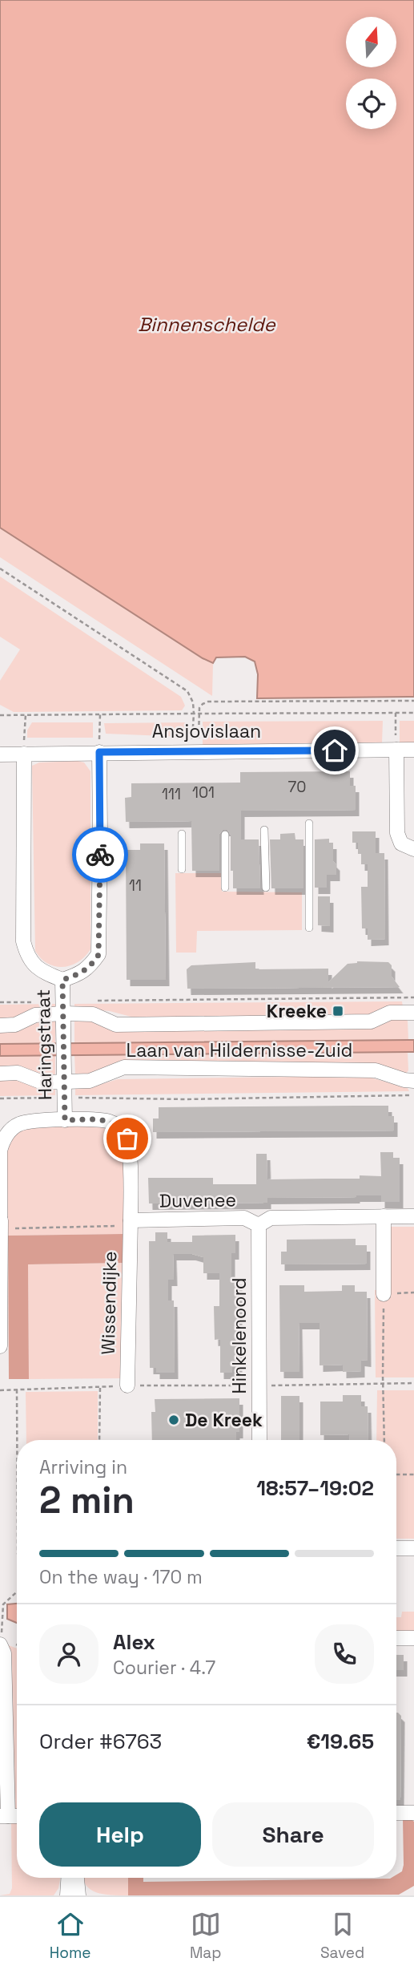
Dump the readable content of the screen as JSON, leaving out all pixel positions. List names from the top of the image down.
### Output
{
  "streets": {
    "street": [
      "Ansjovislaan",
      "Haringstraat",
      "Laan van Hildernisse-Zuid",
      "Duvenee",
      "Wissendijke",
      "Hinkelenoord"
    ]
  },
  "crossings": [
    ["Ansjovislaan", "Haringstraat"],
    ["Haringstraat", "Laan van Hildernisse-Zuid"],
    ["Duvenee", "Wissendijke"],
    ["Duvenee", "Hinkelenoord"]
  ],
  "water": ["Binnenschelde"],
  "places": {
    "transit": ["Kreeke"],
    "other": ["De Kreek"]
  },
  "house_numbers": [
    "70",
    "101",
    "111",
    "11"
  ],
  "north": "top",
  "page": {
    "heading": ["2 min", "Arriving in", "18:57–19:02"],
    "panel": [
      "Alex",
      "Courier · 4.7",
      "Order #6763",
      "€19.65"
    ],
    "bar": "On the way · 170 m",
    "buttons": ["Help", "Share"],
    "tabs": ["Home", "Map", "Saved"]
  }
}
